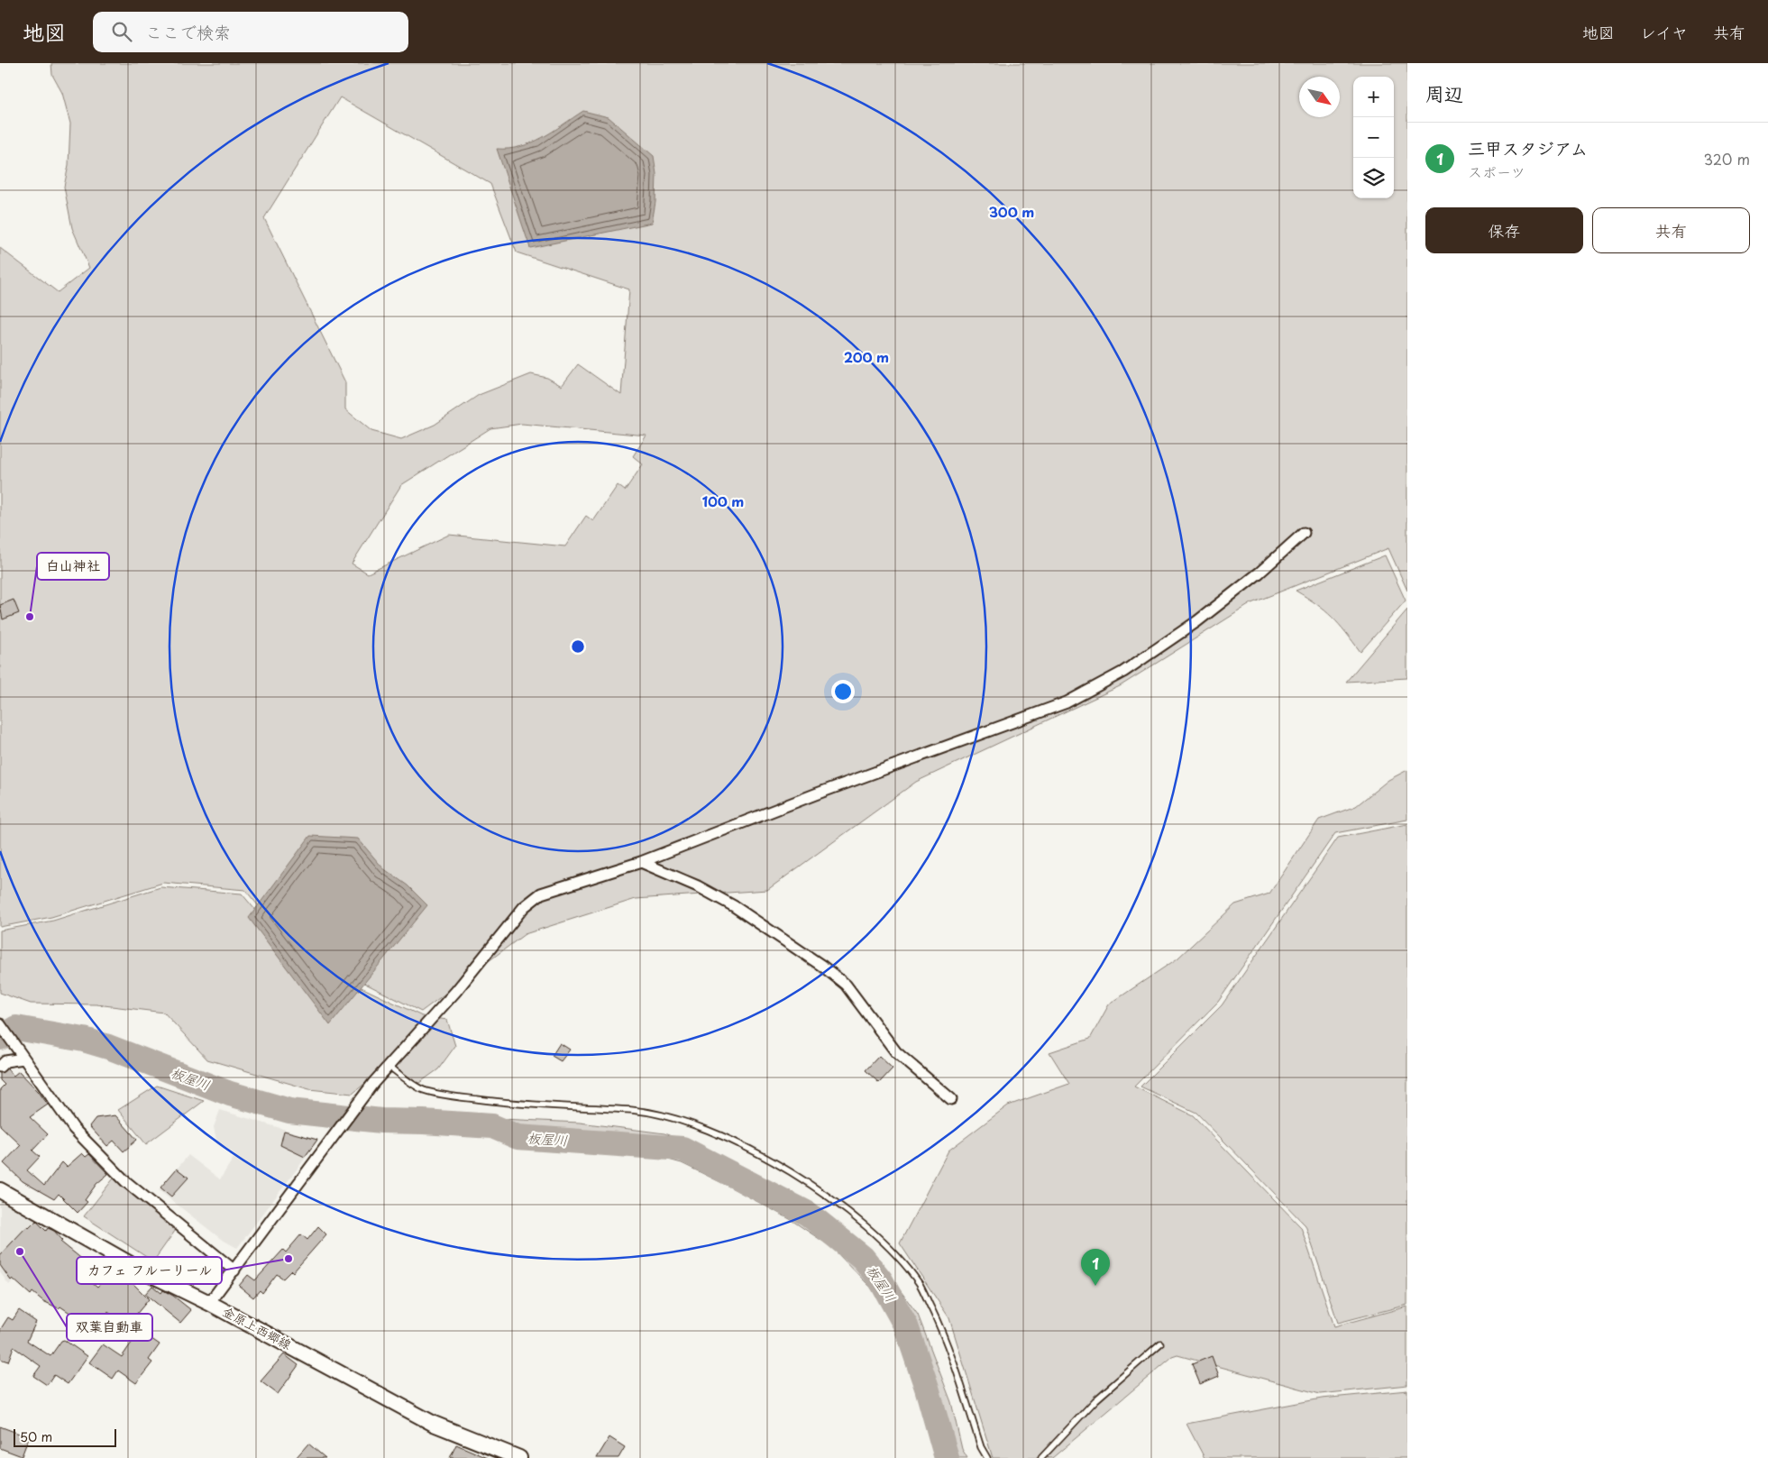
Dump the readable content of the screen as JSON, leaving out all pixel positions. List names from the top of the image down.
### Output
{
  "streets": {
    "main road": ["金原上西郷線"]
  },
  "water": ["板屋川"],
  "places": ["白山神社", "双葉自動車", "カフェ フルーリール"],
  "scale_bar": "50 m",
  "north": "bottom right",
  "page": {
    "header": "地図",
    "search": "ここで検索",
    "nav": ["地図", "レイヤ", "共有"],
    "heading": "周辺",
    "map_buttons": ["+", "−"],
    "list": [
      {
        "mark": "1",
        "name": "三甲スタジアム",
        "note": "スポーツ",
        "value": "320 m"
      }
    ],
    "buttons": ["保存", "共有"],
    "pins": "1",
    "scale": "50 m"
  },
  "rings": ["300 m", "200 m", "100 m"]
}
